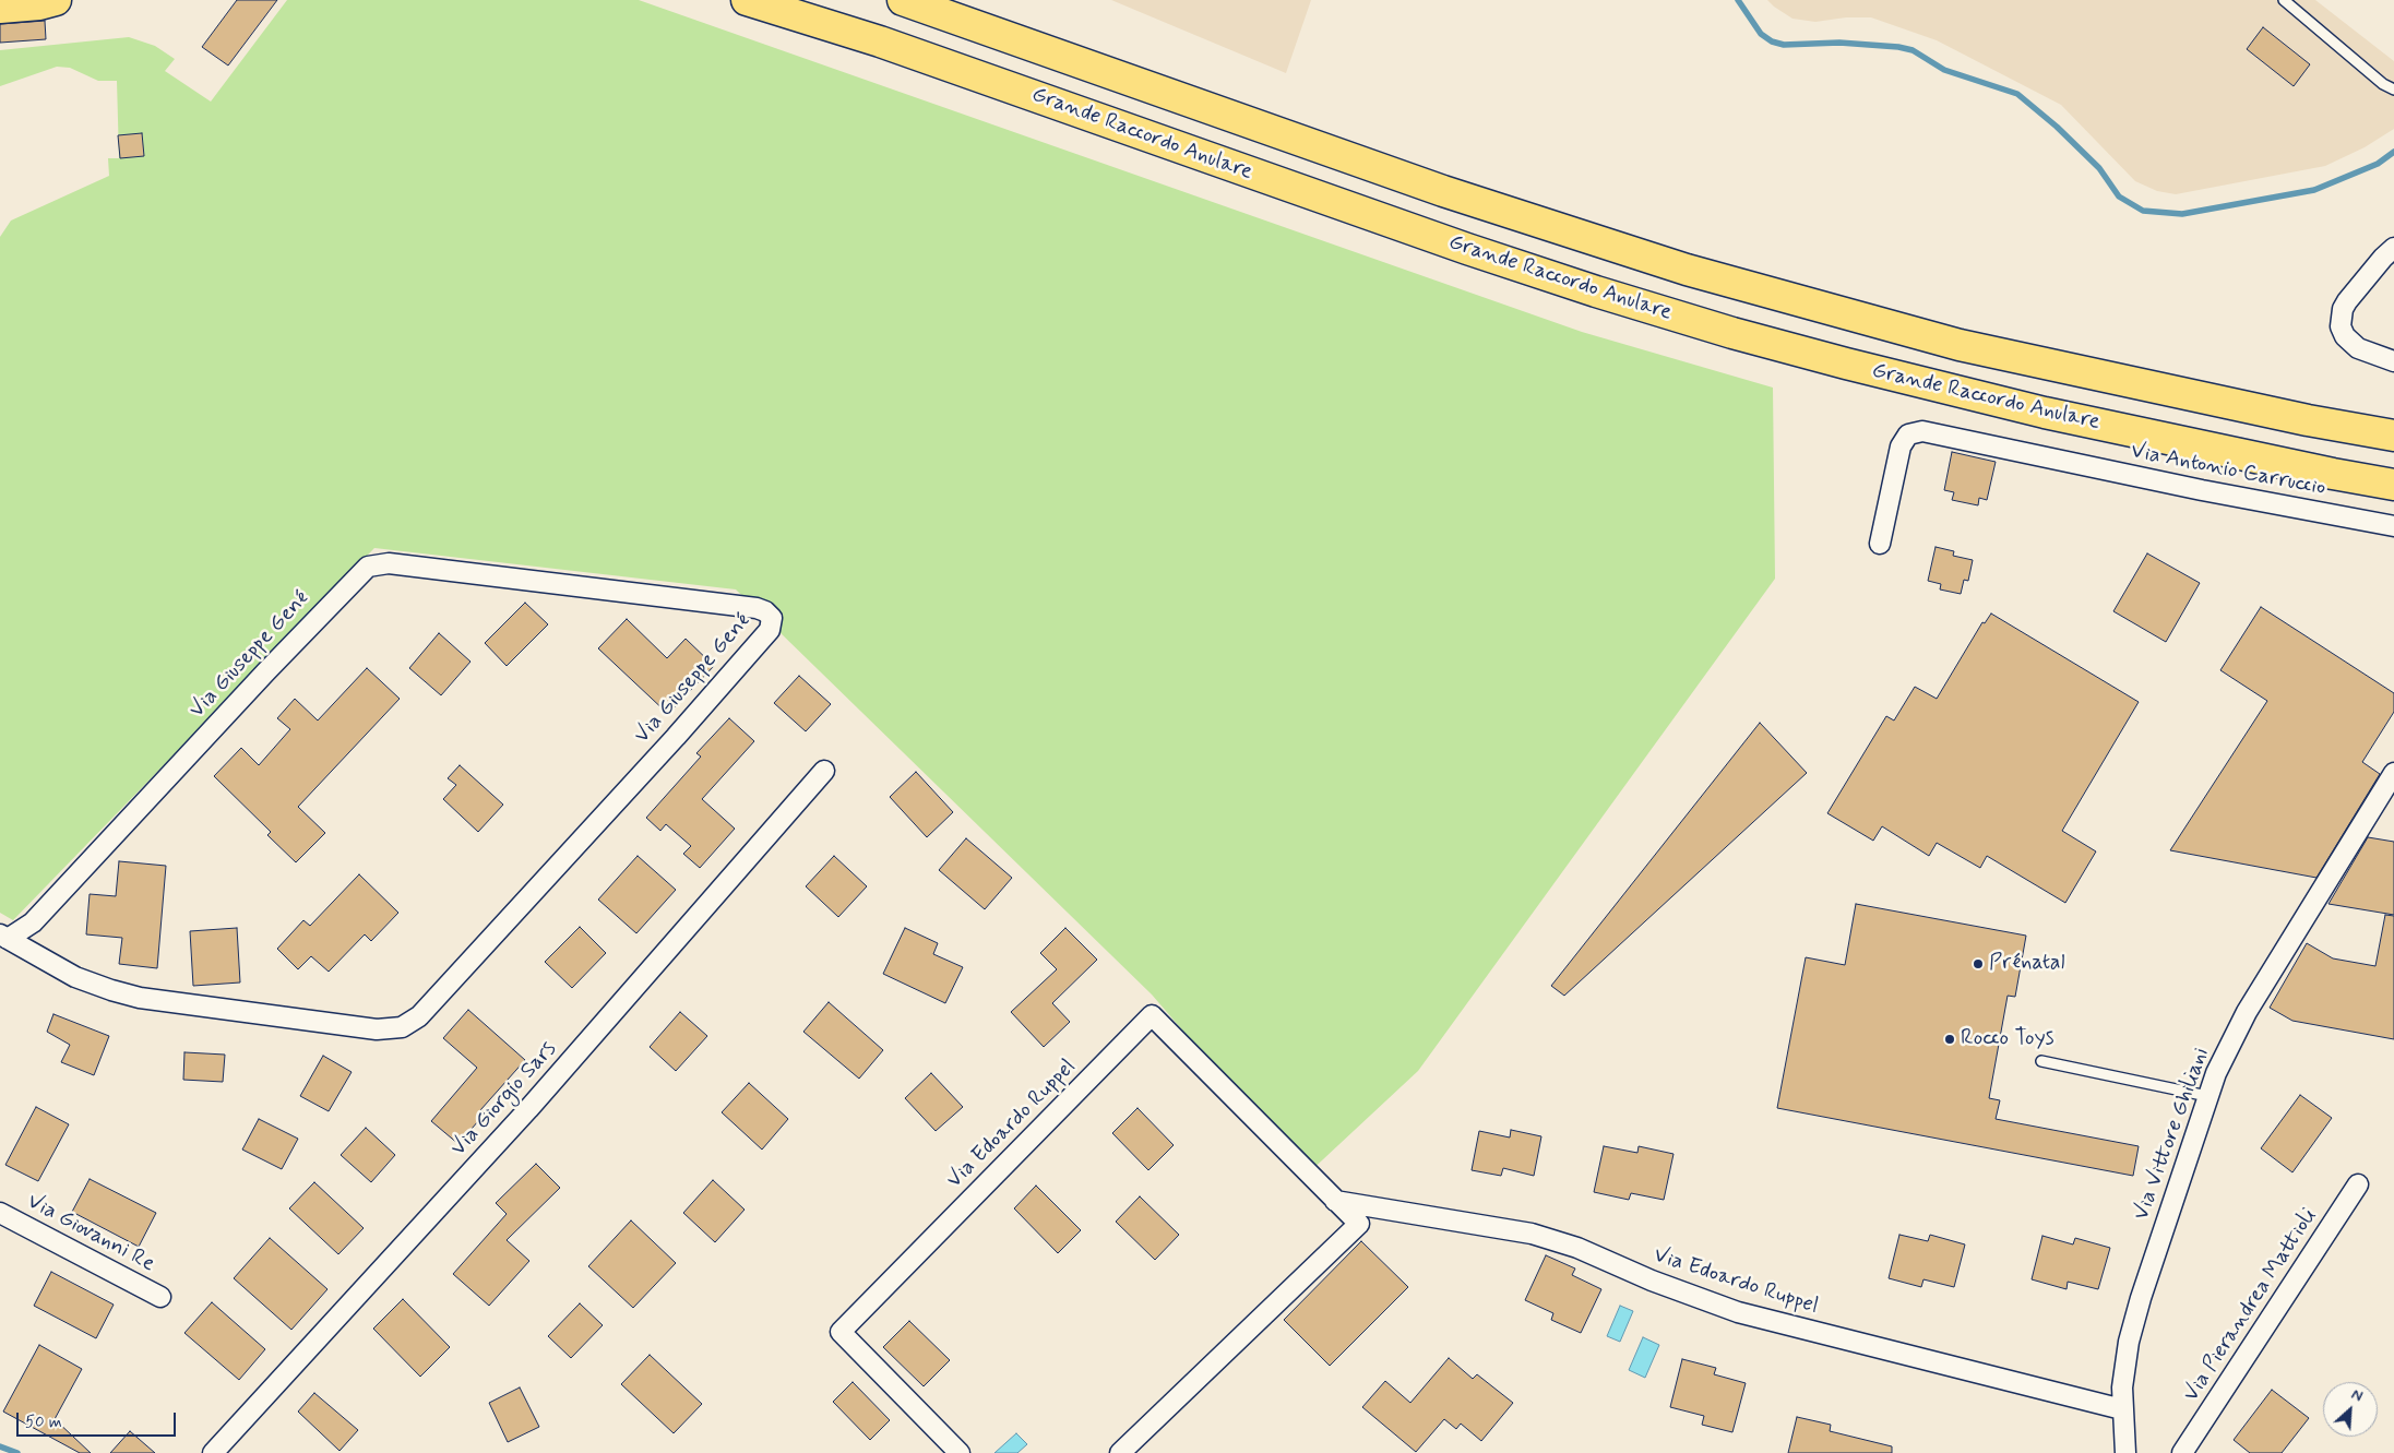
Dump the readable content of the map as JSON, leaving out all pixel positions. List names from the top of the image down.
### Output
{
  "streets": {
    "highway": ["Grande Raccordo Anulare"],
    "street": [
      "Via Antonio Carruccio",
      "Via Giuseppe Gené",
      "Via Giorgio Sars",
      "Via Edoardo Ruppel",
      "Via Vittore Ghiliani",
      "Via Giovanni Re",
      "Via Pierandrea Mattioli"
    ]
  },
  "crossings": [
    ["Via Edoardo Ruppel", "Via Vittore Ghiliani"]
  ],
  "places": ["Prénatal", "Rocco Toys"],
  "scale_bar": "50 m",
  "north": "top right"
}
